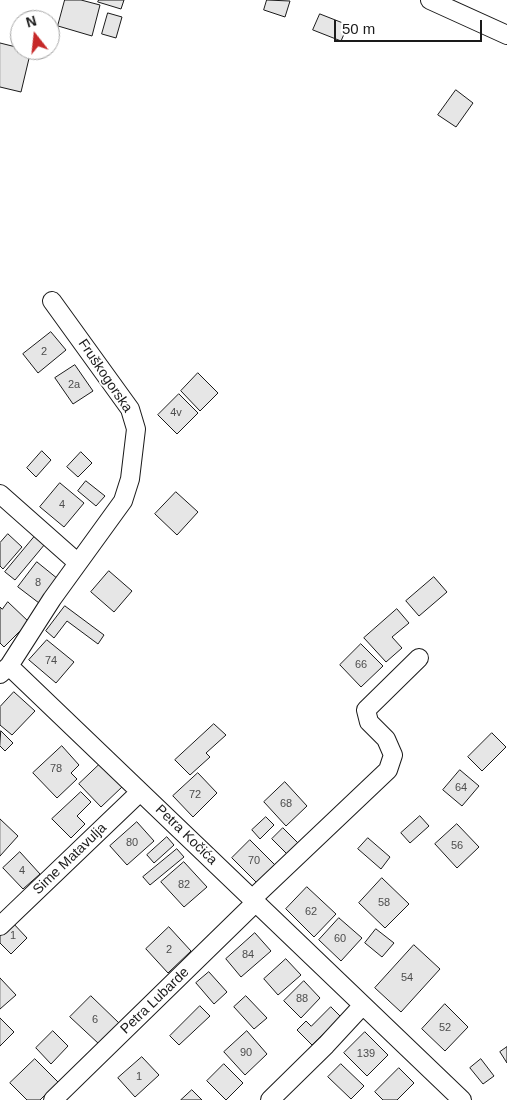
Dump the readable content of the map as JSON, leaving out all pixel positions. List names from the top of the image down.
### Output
{
  "streets": {
    "street": [
      "Fruškogorska",
      "Petra Kočića",
      "Sime Matavulja",
      "Petra Lubarde"
    ]
  },
  "crossings": [
    ["Fruškogorska", "Petra Kočića"],
    ["Petra Kočića", "Sime Matavulja"],
    ["Petra Kočića", "Petra Lubarde"]
  ],
  "house_numbers": [
    "2",
    "2a",
    "4v",
    "4",
    "8",
    "74",
    "66",
    "78",
    "64",
    "72",
    "68",
    "80",
    "56",
    "70",
    "4",
    "82",
    "58",
    "62",
    "1",
    "60",
    "2",
    "84",
    "54",
    "88",
    "6",
    "52",
    "90",
    "139",
    "1"
  ],
  "scale_bar": "50 m",
  "north": "top"
}
